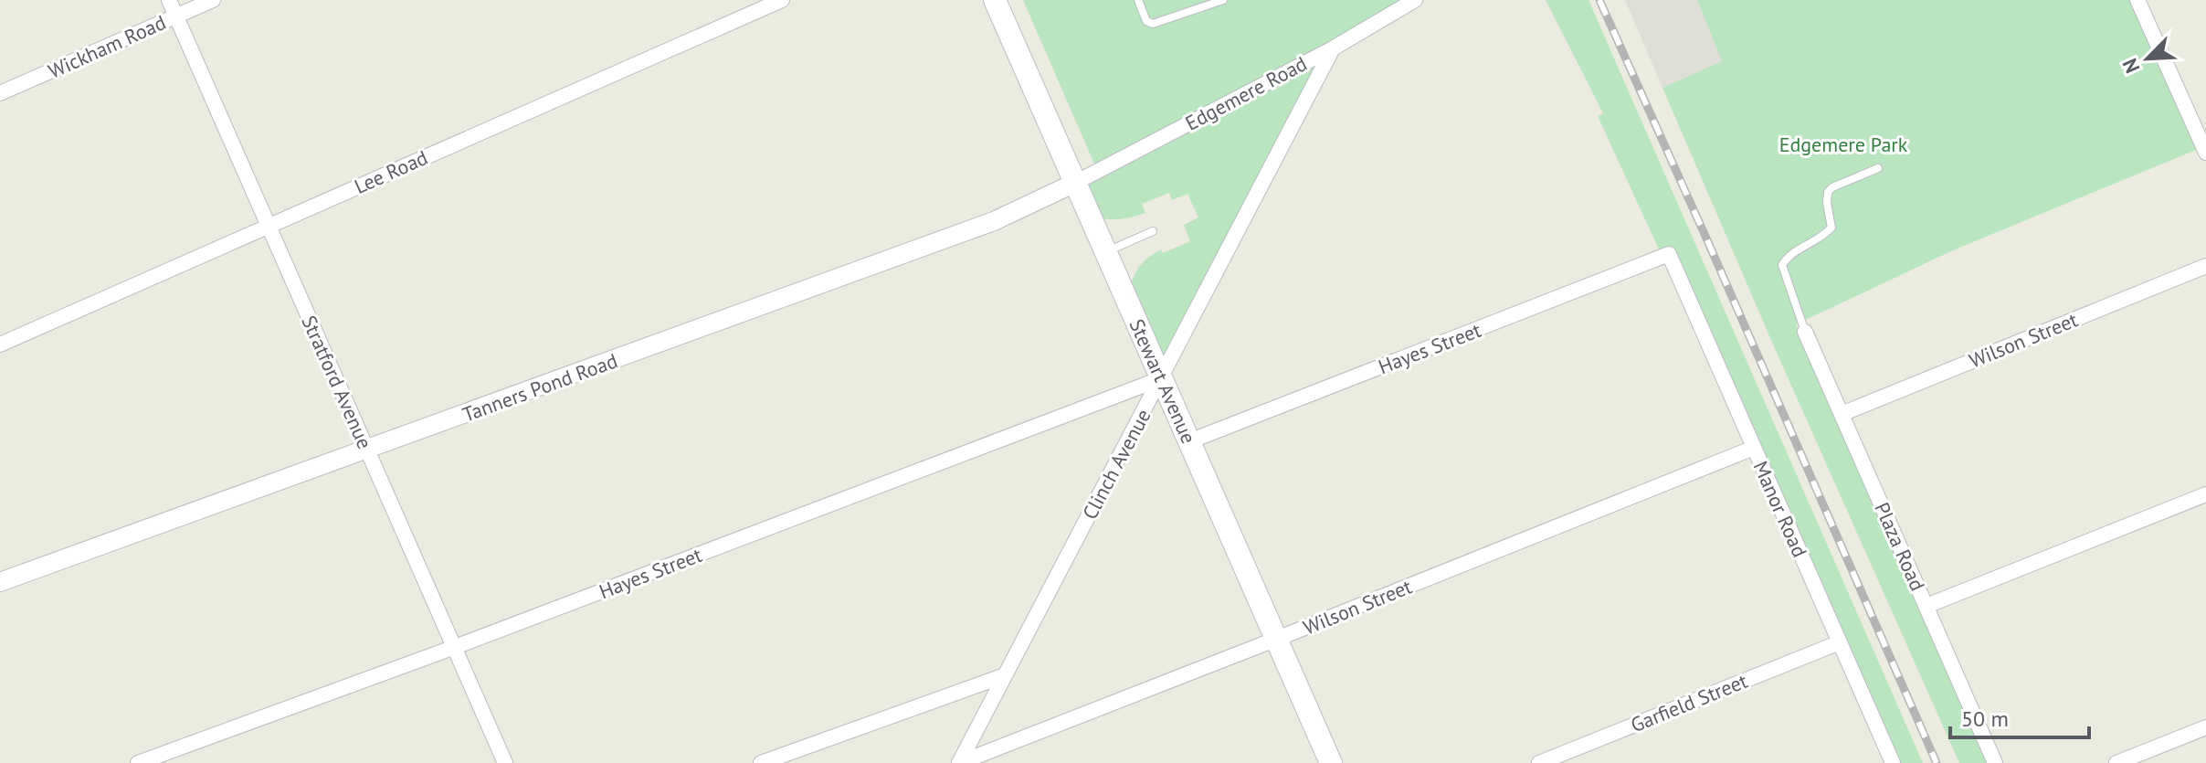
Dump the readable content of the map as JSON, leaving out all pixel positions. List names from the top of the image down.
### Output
{
  "streets": {
    "main road": ["Stewart Avenue"],
    "street": [
      "Wickham Road",
      "Edgemere Road",
      "Lee Road",
      "Wilson Street",
      "Hayes Street",
      "Stratford Avenue",
      "Tanners Pond Road",
      "Clinch Avenue",
      "Manor Road",
      "Plaza Road",
      "Garfield Street"
    ]
  },
  "crossings": [
    ["Wickham Road", "Stratford Avenue"],
    ["Edgemere Road", "Stewart Avenue"],
    ["Edgemere Road", "Tanners Pond Road"],
    ["Edgemere Road", "Clinch Avenue"],
    ["Lee Road", "Stratford Avenue"],
    ["Wilson Street", "Stewart Avenue"],
    ["Wilson Street", "Clinch Avenue"],
    ["Wilson Street", "Manor Road"],
    ["Wilson Street", "Plaza Road"],
    ["Hayes Street", "Stewart Avenue"],
    ["Hayes Street", "Stratford Avenue"],
    ["Hayes Street", "Clinch Avenue"],
    ["Hayes Street", "Manor Road"],
    ["Stewart Avenue", "Tanners Pond Road"],
    ["Stewart Avenue", "Clinch Avenue"],
    ["Stratford Avenue", "Tanners Pond Road"],
    ["Manor Road", "Garfield Street"]
  ],
  "parks": ["Edgemere Park"],
  "scale_bar": "50 m",
  "north": "bottom left"
}
